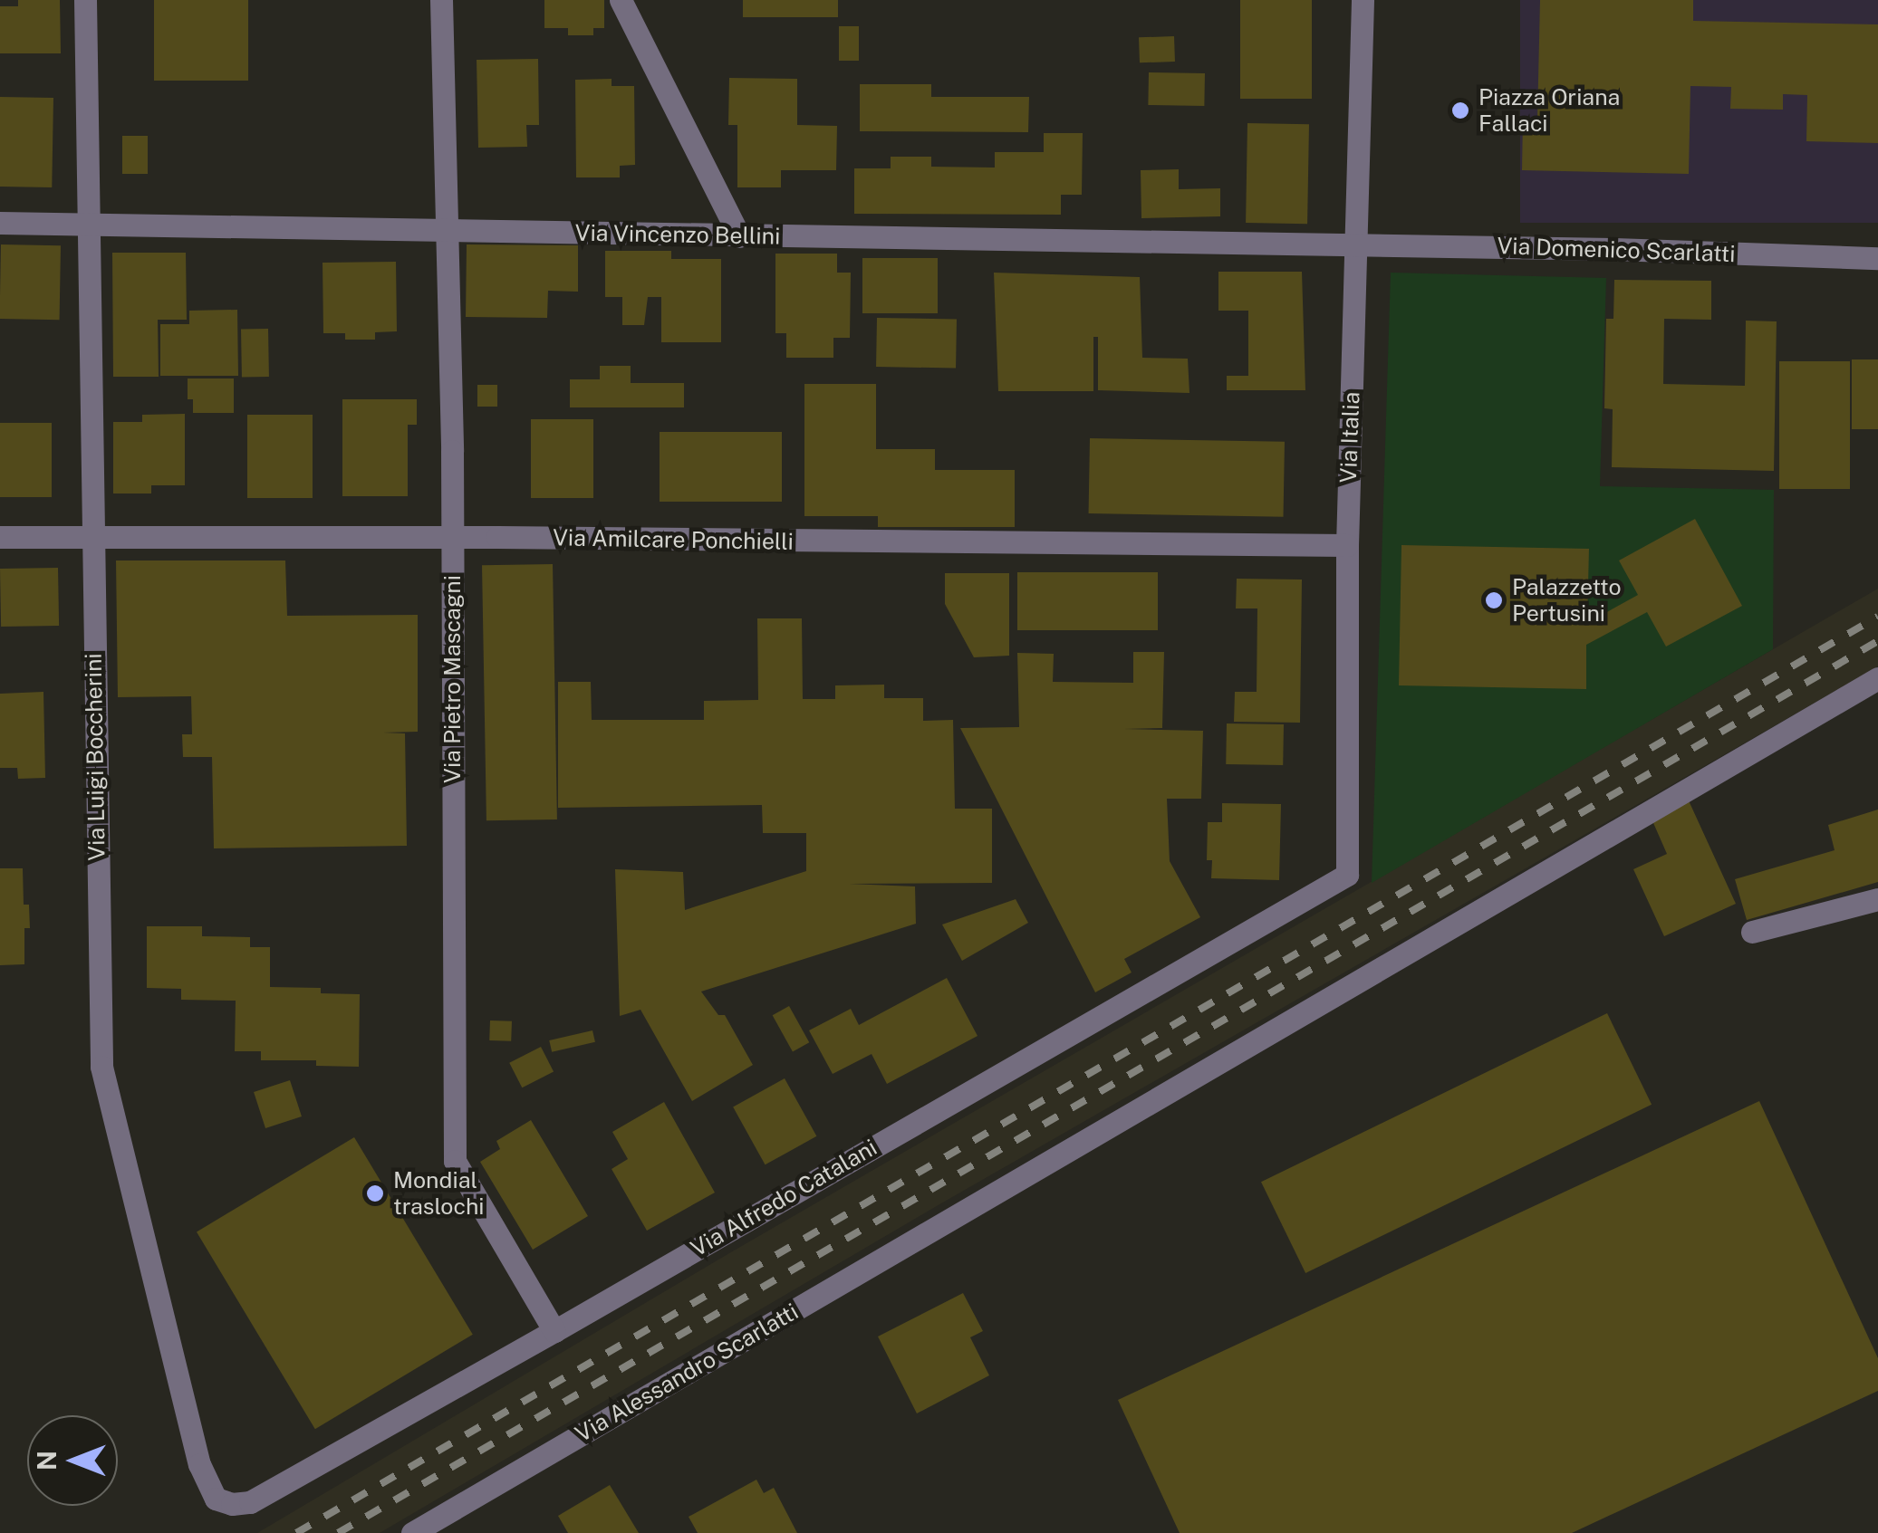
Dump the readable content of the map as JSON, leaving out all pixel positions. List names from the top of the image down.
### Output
{
  "streets": {
    "street": [
      "Via Vincenzo Bellini",
      "Via Domenico Scarlatti",
      "Via Italia",
      "Via Amilcare Ponchielli",
      "Via Pietro Mascagni",
      "Via Luigi Boccherini",
      "Via Alfredo Catalani",
      "Via Alessandro Scarlatti"
    ]
  },
  "crossings": [
    ["Via Vincenzo Bellini", "Via Domenico Scarlatti"],
    ["Via Vincenzo Bellini", "Via Italia"],
    ["Via Vincenzo Bellini", "Via Pietro Mascagni"],
    ["Via Vincenzo Bellini", "Via Luigi Boccherini"],
    ["Via Domenico Scarlatti", "Via Italia"],
    ["Via Italia", "Via Amilcare Ponchielli"],
    ["Via Italia", "Via Alfredo Catalani"],
    ["Via Amilcare Ponchielli", "Via Pietro Mascagni"],
    ["Via Amilcare Ponchielli", "Via Luigi Boccherini"],
    ["Via Pietro Mascagni", "Via Alfredo Catalani"],
    ["Via Luigi Boccherini", "Via Alfredo Catalani"]
  ],
  "places": ["Piazza Oriana Fallaci", "Palazzetto Pertusini", "Mondial traslochi"],
  "north": "left"
}
